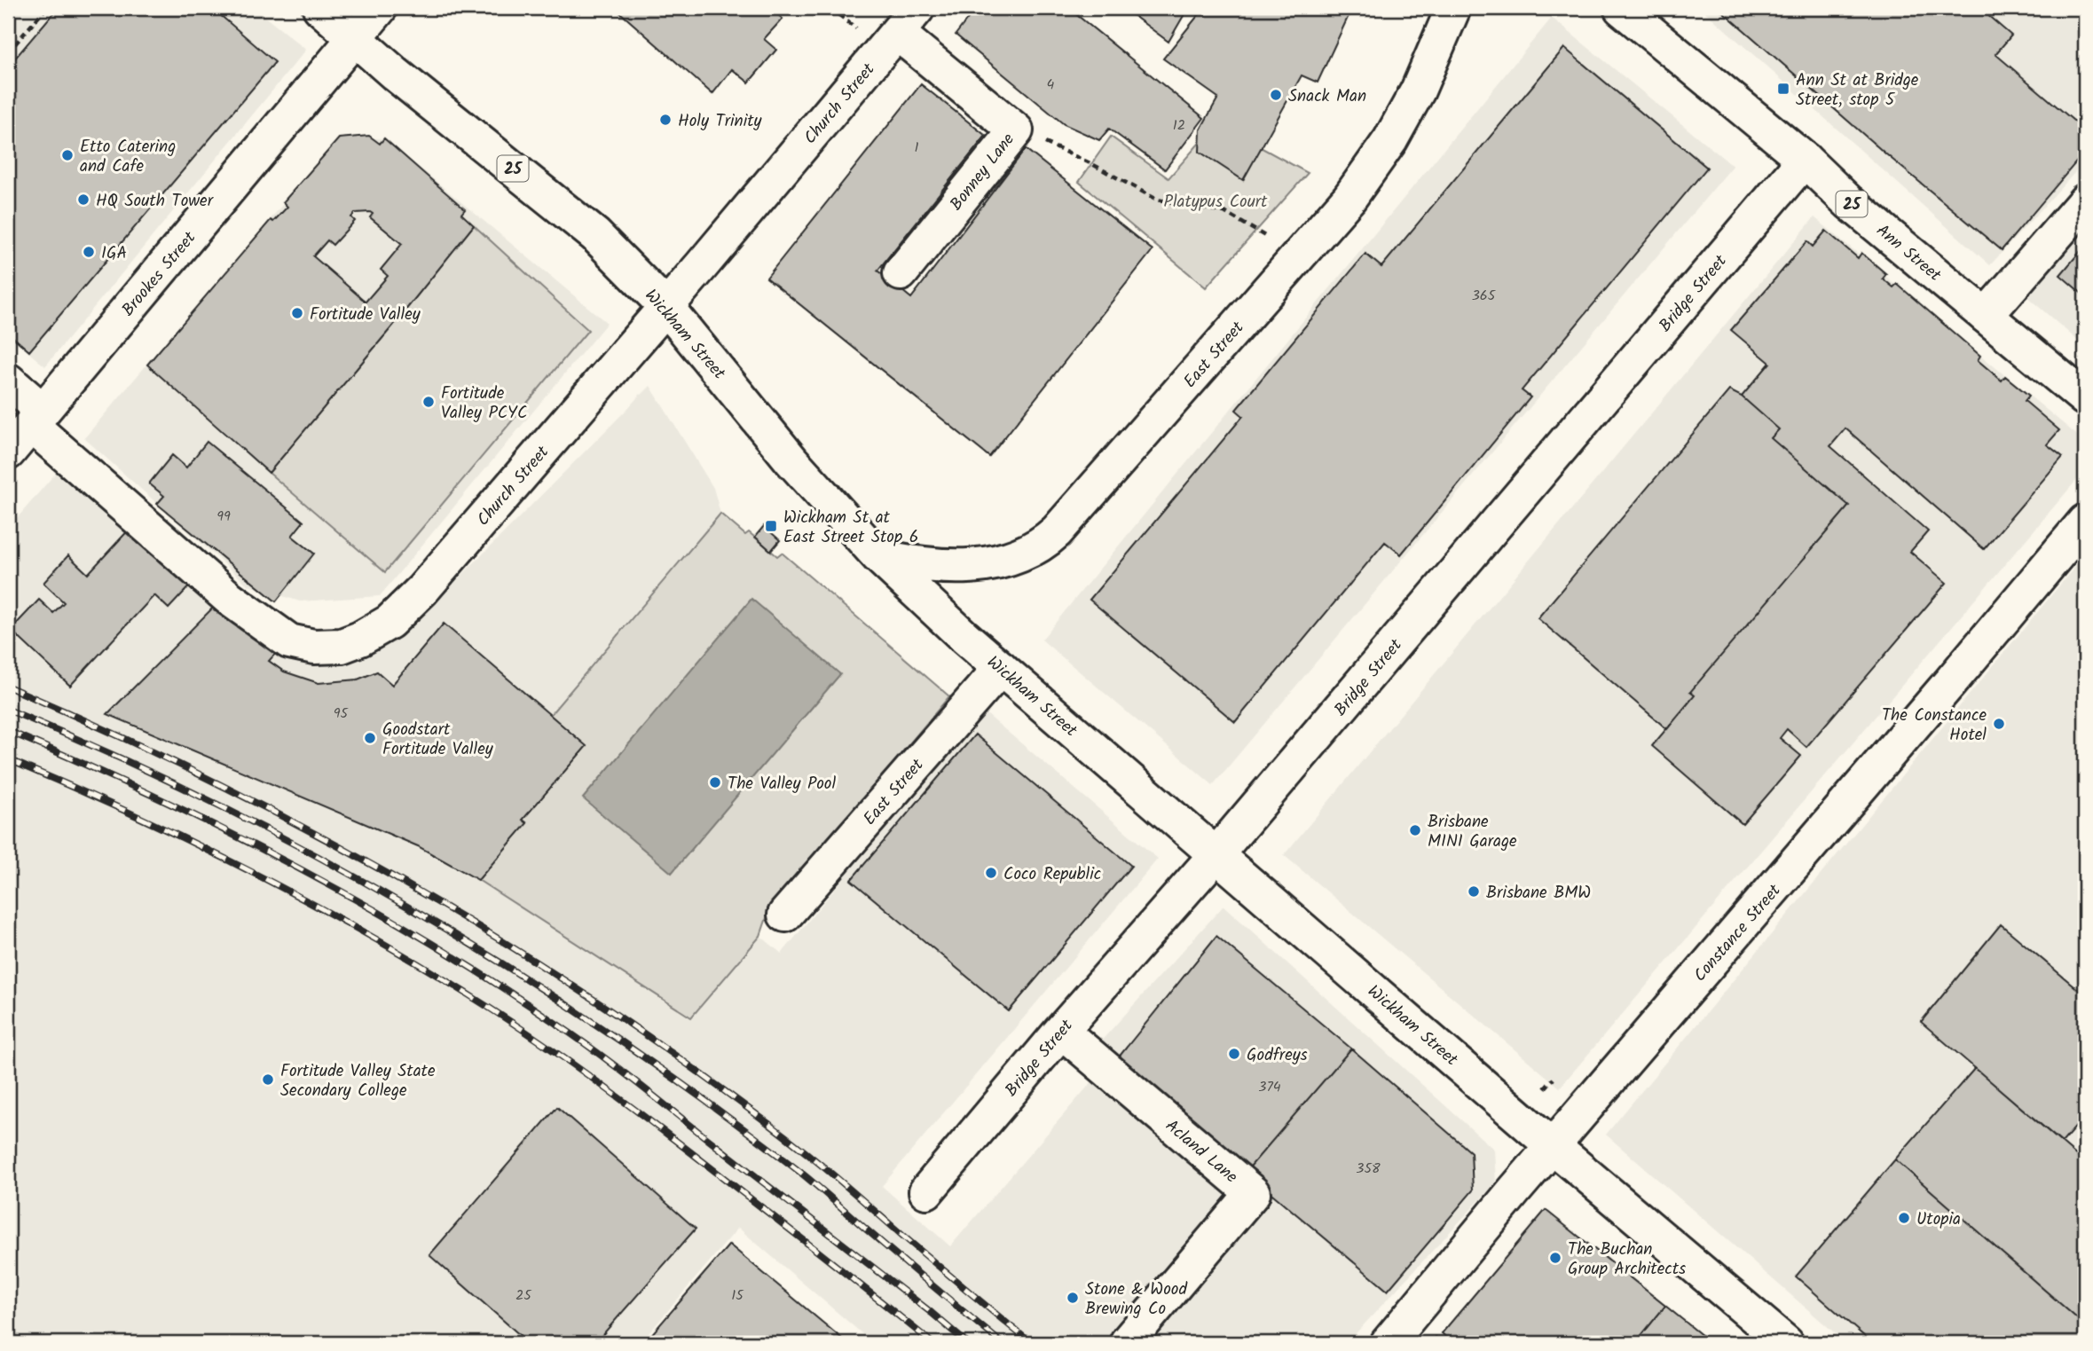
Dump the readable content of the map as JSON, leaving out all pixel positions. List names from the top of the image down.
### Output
{
  "streets": {
    "street": [
      "Church Street",
      "25",
      "Bonney Lane",
      "Ann Street",
      "Brookes Street",
      "Bridge Street",
      "Wickham Street",
      "East Street",
      "Constance Street",
      "Acland Lane"
    ]
  },
  "crossings": [
    ["Church Street", "Bonney Lane"],
    ["Church Street", "Brookes Street"],
    ["Church Street", "Wickham Street"],
    ["Ann Street", "Bridge Street"],
    ["Brookes Street", "Wickham Street"],
    ["Bridge Street", "Wickham Street"],
    ["Bridge Street", "Acland Lane"],
    ["Wickham Street", "East Street"],
    ["Wickham Street", "Constance Street"]
  ],
  "parks": ["Platypus Court"],
  "places": {
    "transit": ["Ann St at Bridge Street, stop 5", "Wickham St at East Street Stop 6"],
    "other": [
      "Snack Man",
      "Holy Trinity",
      "Etto Catering and Cafe",
      "HQ South Tower",
      "IGA",
      "Fortitude Valley",
      "Fortitude Valley PCYC",
      "The Constance Hotel",
      "Goodstart Fortitude Valley",
      "The Valley Pool",
      "Brisbane MINI Garage",
      "Coco Republic",
      "Brisbane BMW",
      "Godfreys",
      "Fortitude Valley State Secondary College",
      "Utopia",
      "The Buchan Group Architects",
      "Stone & Wood Brewing Co"
    ]
  },
  "house_numbers": [
    "4",
    "12",
    "1",
    "365",
    "99",
    "95",
    "374",
    "358",
    "25",
    "15"
  ]
}
